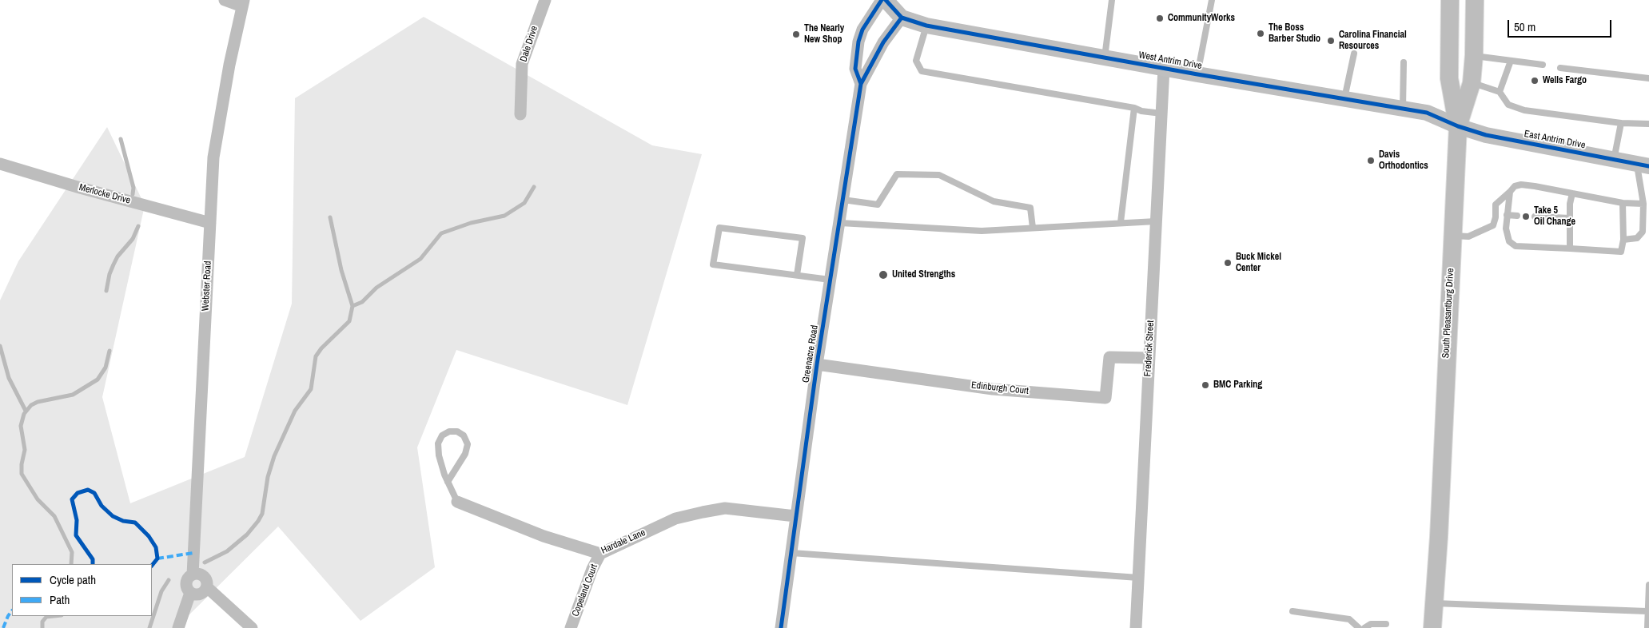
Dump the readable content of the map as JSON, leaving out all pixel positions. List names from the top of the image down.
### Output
{
  "streets": {
    "main road": ["South Pleasantburg Drive"],
    "street": [
      "Dale Drive",
      "West Antrim Drive",
      "East Antrim Drive",
      "Merlocke Drive",
      "Webster Road",
      "Frederick Street",
      "Greenacre Road",
      "Edinburgh Court",
      "Hardale Lane",
      "Copeland Court"
    ]
  },
  "crossings": [
    ["West Antrim Drive", "East Antrim Drive"],
    ["West Antrim Drive", "South Pleasantburg Drive"],
    ["West Antrim Drive", "Frederick Street"],
    ["West Antrim Drive", "Greenacre Road"],
    ["East Antrim Drive", "South Pleasantburg Drive"],
    ["Merlocke Drive", "Webster Road"],
    ["Frederick Street", "Edinburgh Court"],
    ["Greenacre Road", "Edinburgh Court"],
    ["Greenacre Road", "Hardale Lane"],
    ["Hardale Lane", "Copeland Court"]
  ],
  "places": [
    "CommunityWorks",
    "The Boss Barber Studio",
    "The Nearly New Shop",
    "Carolina Financial Resources",
    "Wells Fargo",
    "Davis Orthodontics",
    "Take 5 Oil Change",
    "Buck Mickel Center",
    "United Strengths",
    "BMC Parking"
  ],
  "legend": ["Cycle path", "Path"],
  "scale_bar": "50 m"
}
